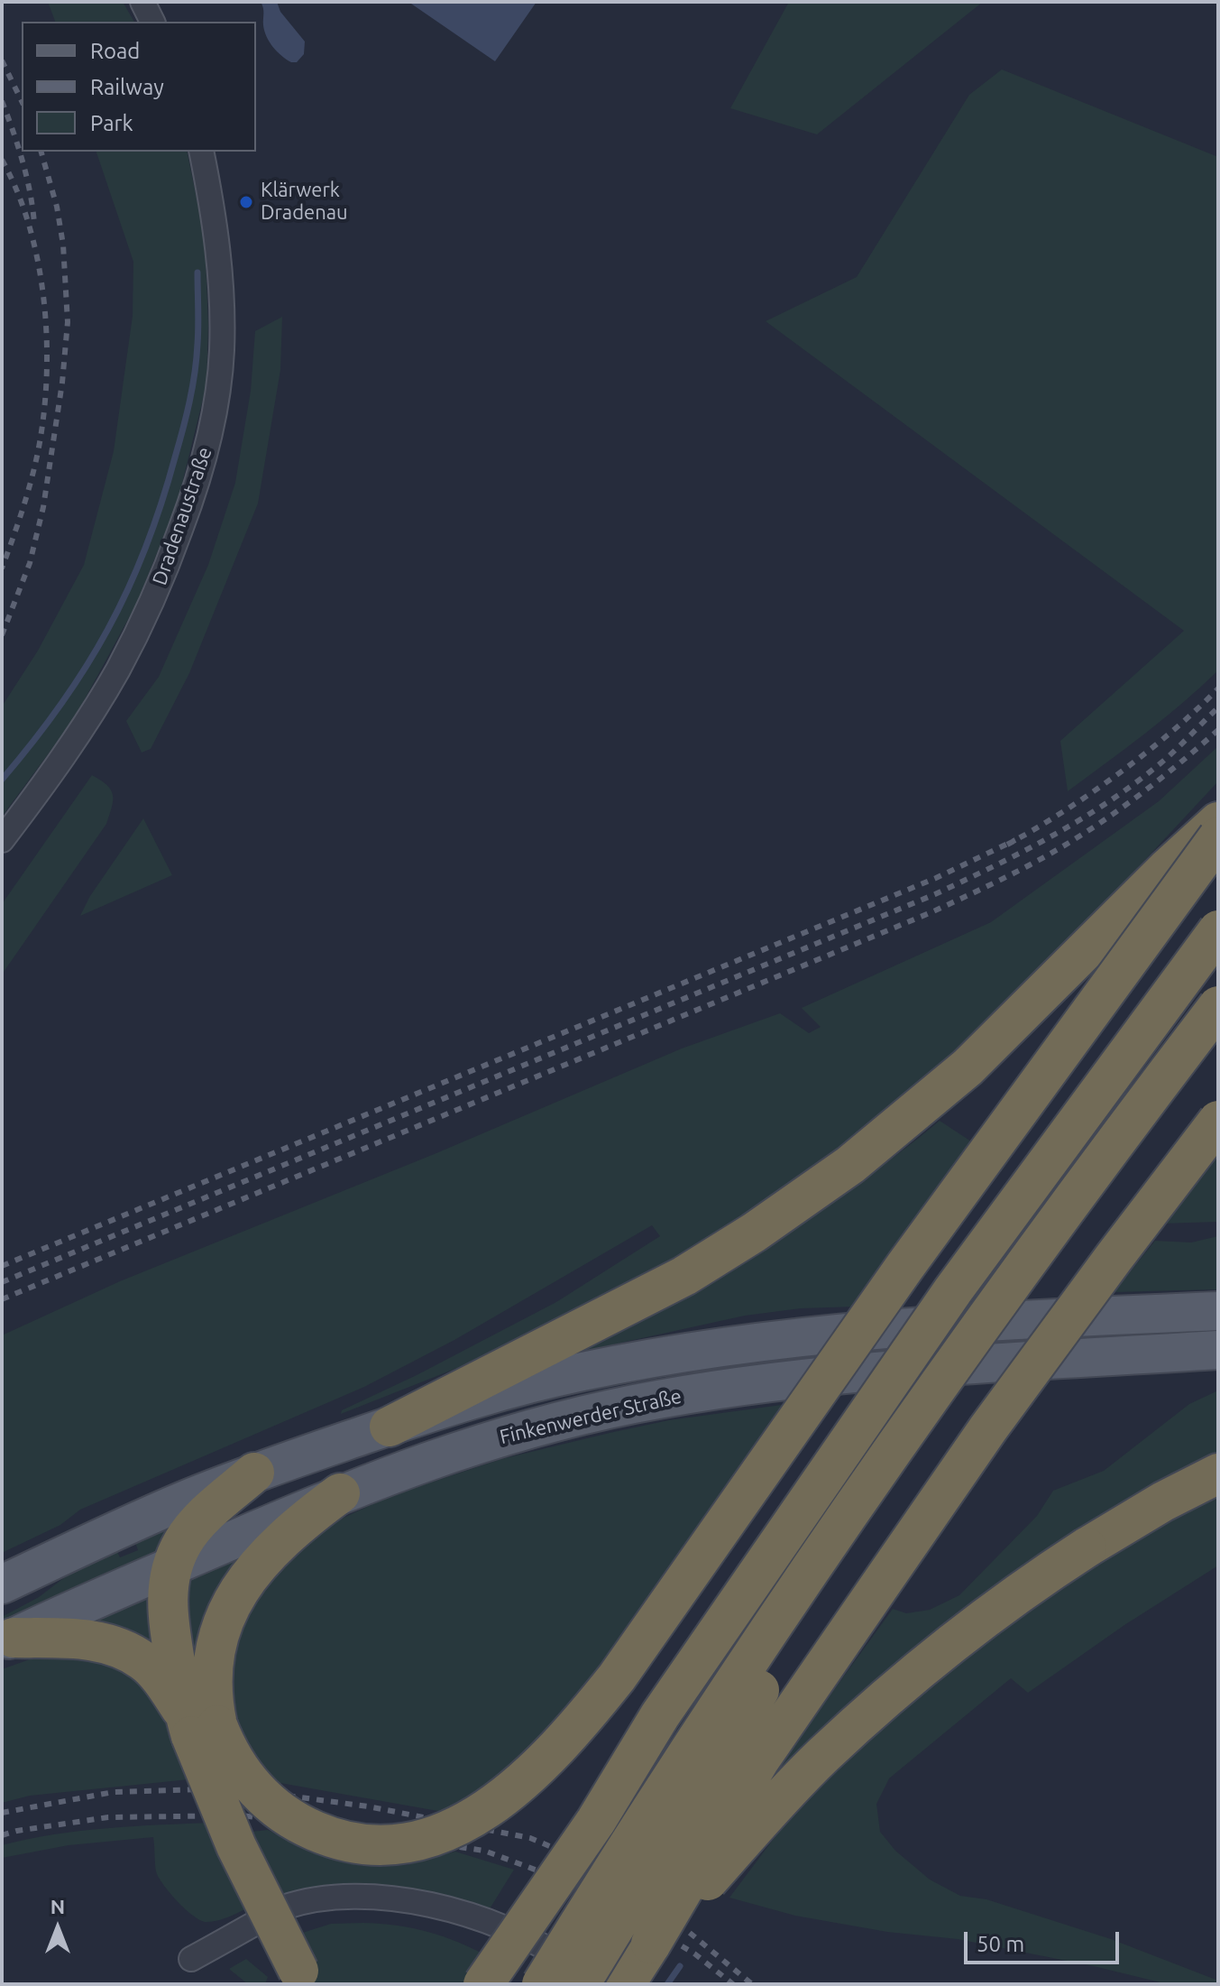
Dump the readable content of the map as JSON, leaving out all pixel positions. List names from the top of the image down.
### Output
{
  "streets": {
    "main road": ["Finkenwerder Straße"],
    "street": ["Dradenaustraße"]
  },
  "places": ["Klärwerk Dradenau"],
  "legend": ["Road", "Railway", "Park"],
  "scale_bar": "50 m",
  "north": "top"
}
